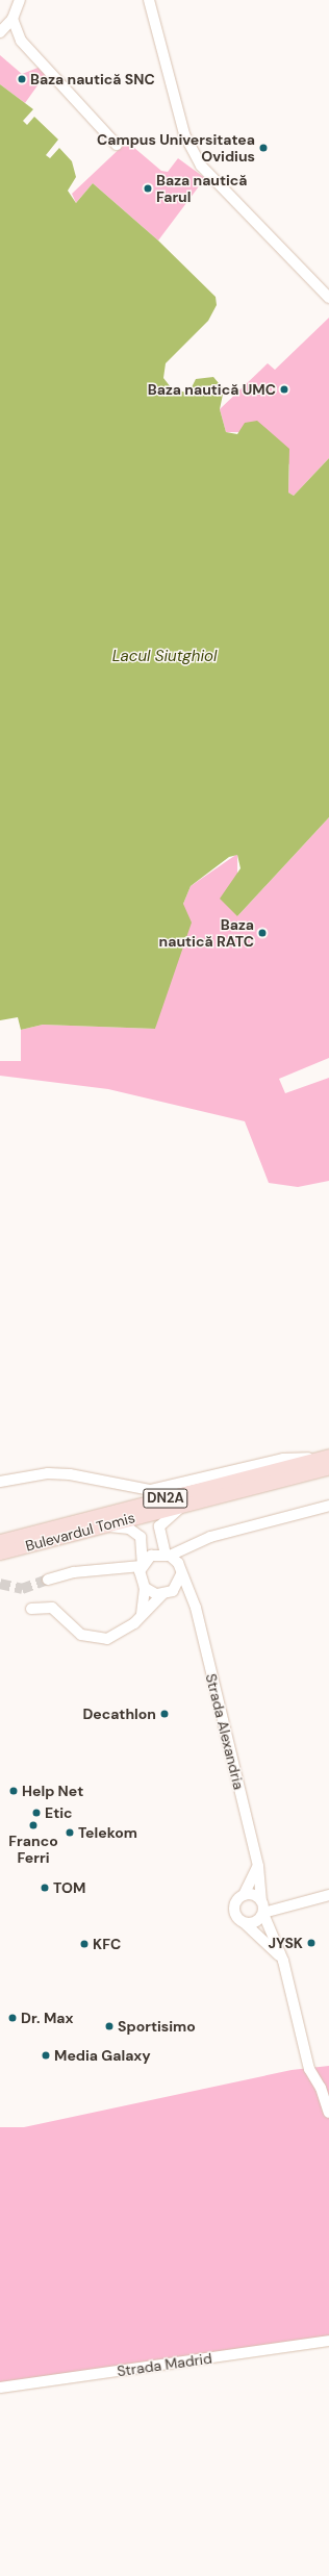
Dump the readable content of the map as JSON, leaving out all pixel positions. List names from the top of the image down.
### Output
{
  "streets": {
    "main road": ["DN2A", "Bulevardul Tomis"],
    "street": ["Strada Alexandria", "Strada Madrid"]
  },
  "water": ["Lacul Siutghiol"],
  "places": [
    "Baza nautică SNC",
    "Campus Universitatea Ovidius",
    "Baza nautică Farul",
    "Baza nautică UMC",
    "Baza nautică RATC",
    "Decathlon",
    "Help Net",
    "Etic",
    "Franco Ferri",
    "Telekom",
    "TOM",
    "JYSK",
    "KFC",
    "Dr. Max",
    "Sportisimo",
    "Media Galaxy"
  ]
}
